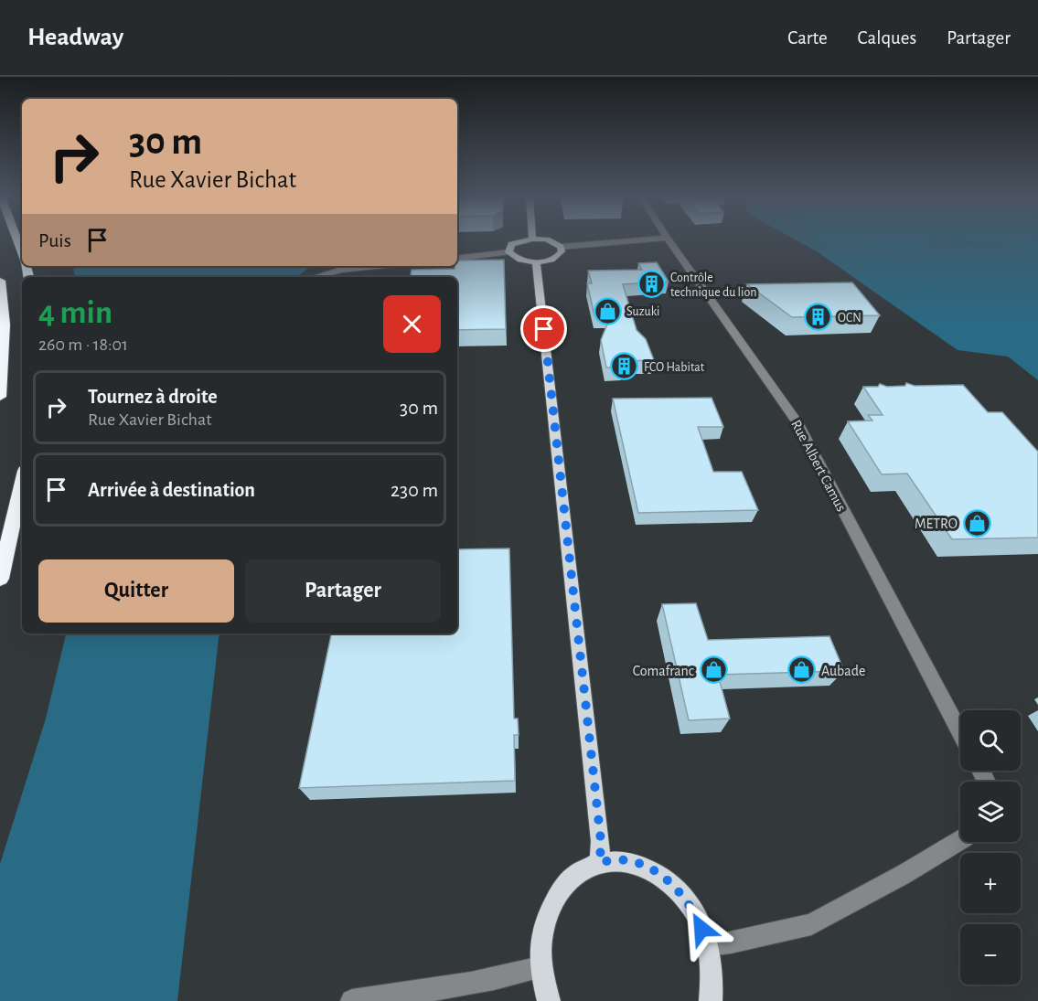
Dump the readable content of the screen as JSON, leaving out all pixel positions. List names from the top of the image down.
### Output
{
  "streets": {
    "street": ["Rue Albert Camus"]
  },
  "places": {
    "building": ["Contrôle technique du lion", "OCN", "FCO Habitat"],
    "shop": [
      "Suzuki",
      "METRO",
      "Comafranc",
      "Aubade"
    ]
  },
  "page": {
    "header": "Headway",
    "nav": ["Carte", "Calques", "Partager"],
    "turn": ["30 m", "Rue Xavier Bichat"],
    "then": "Puis",
    "heading": ["4 min", "260 m · 18:01"],
    "list": [
      {
        "name": "Tournez à droite",
        "note": "Rue Xavier Bichat",
        "value": "30 m"
      },
      {
        "name": "Arrivée à destination",
        "value": "230 m"
      }
    ],
    "buttons": ["Quitter", "Partager"],
    "map_buttons": ["+", "−"]
  }
}
